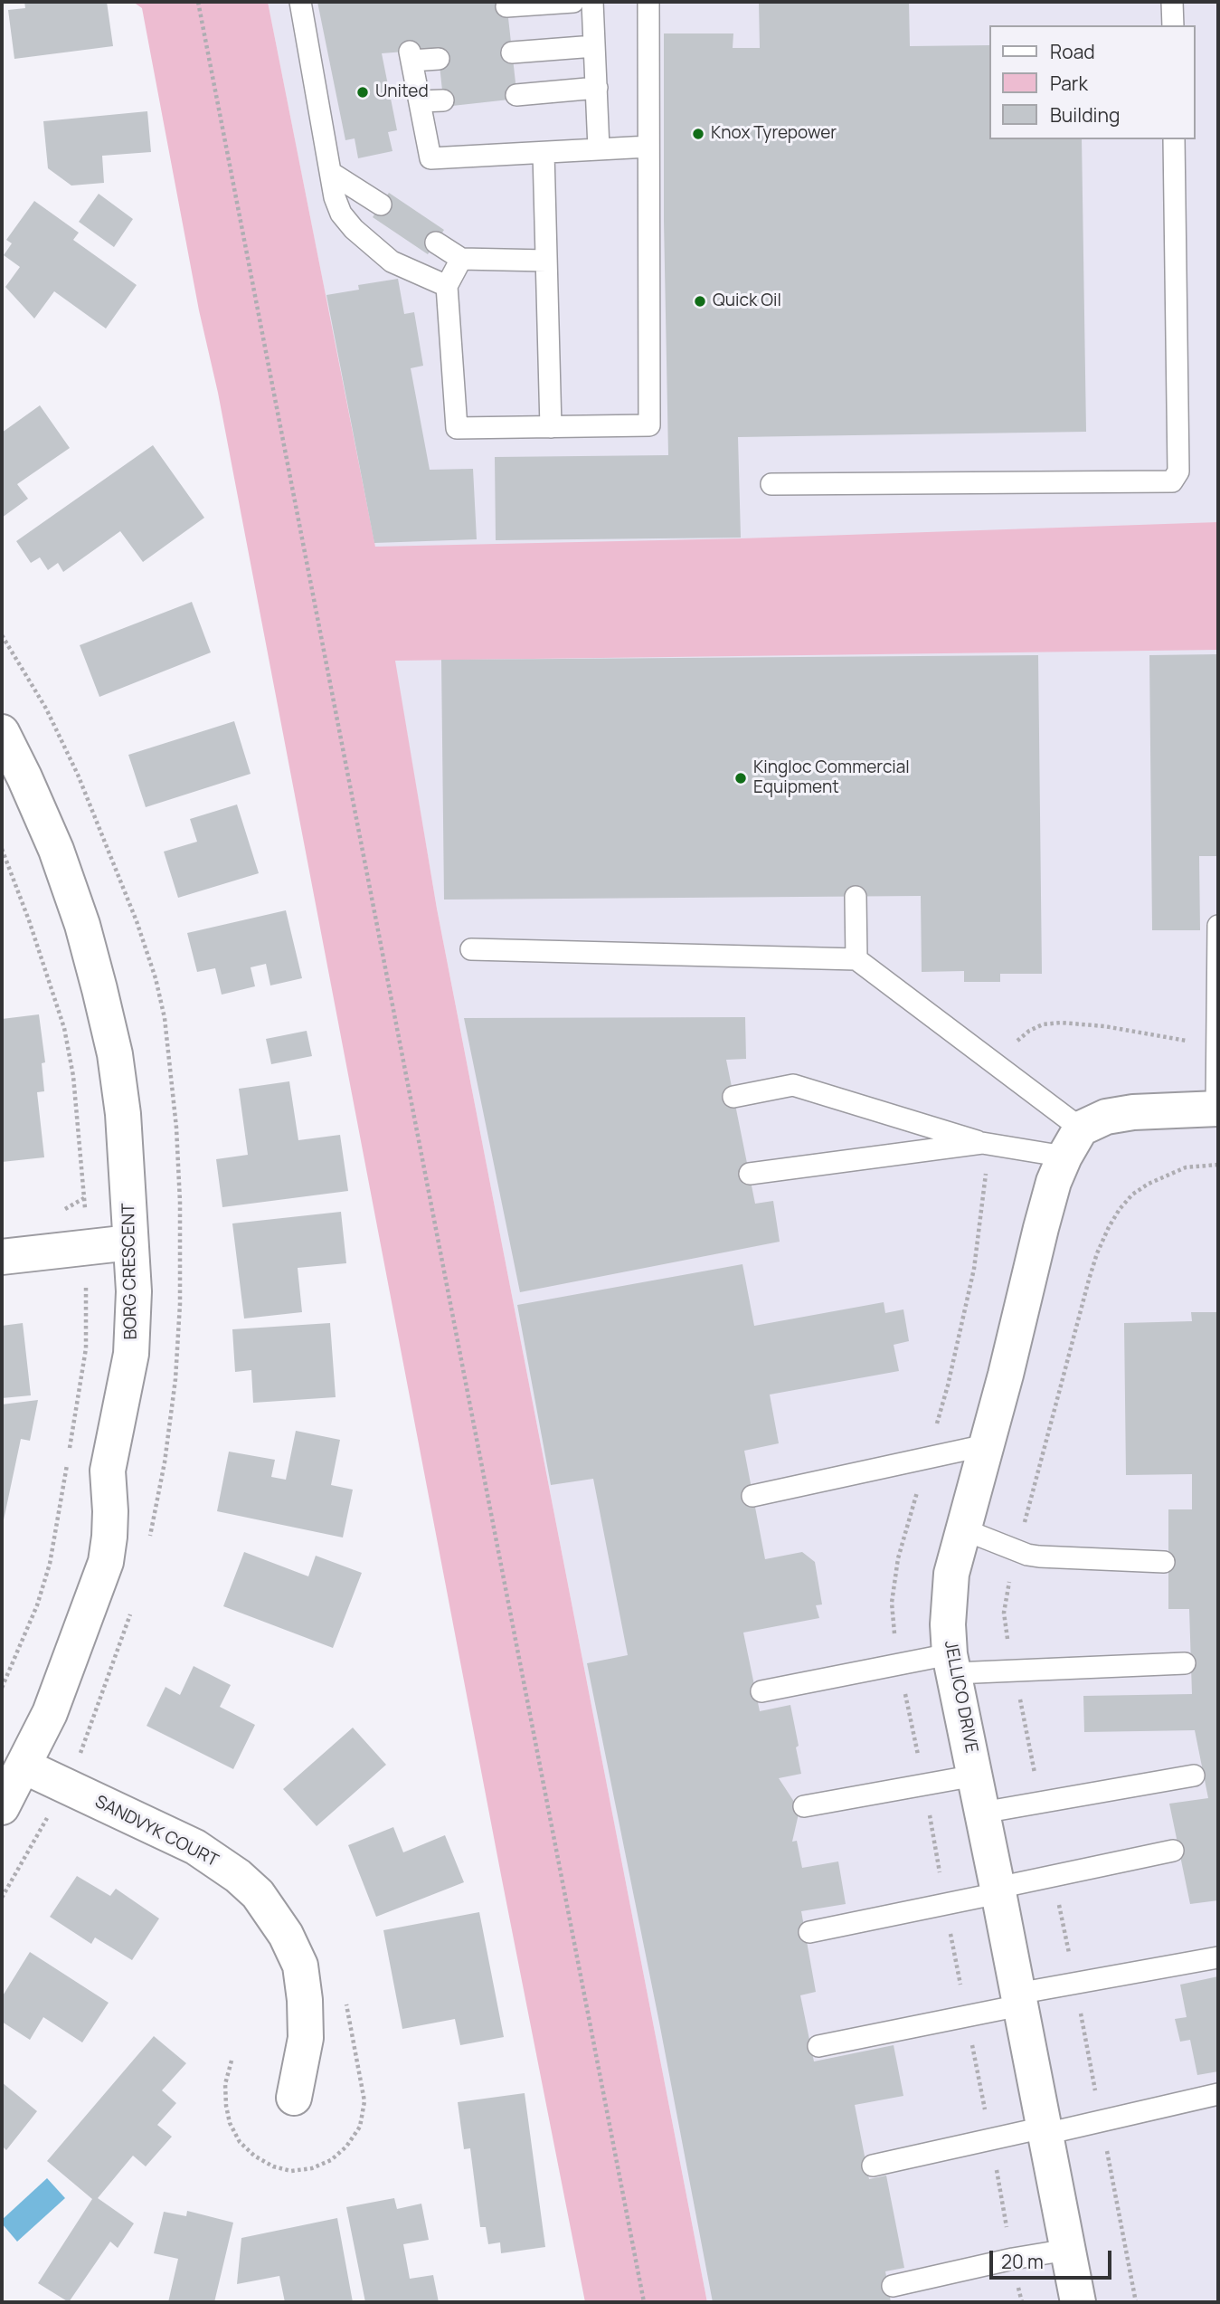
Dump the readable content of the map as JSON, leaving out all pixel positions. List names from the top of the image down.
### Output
{
  "streets": {
    "street": ["BORG CRESCENT", "JELLICO DRIVE", "SANDVYK COURT"]
  },
  "crossings": [
    ["BORG CRESCENT", "SANDVYK COURT"]
  ],
  "places": [
    "United",
    "Knox Tyrepower",
    "Quick Oil",
    "Kingloc Commercial Equipment"
  ],
  "legend": ["Road", "Park", "Building"],
  "scale_bar": "20 m"
}
